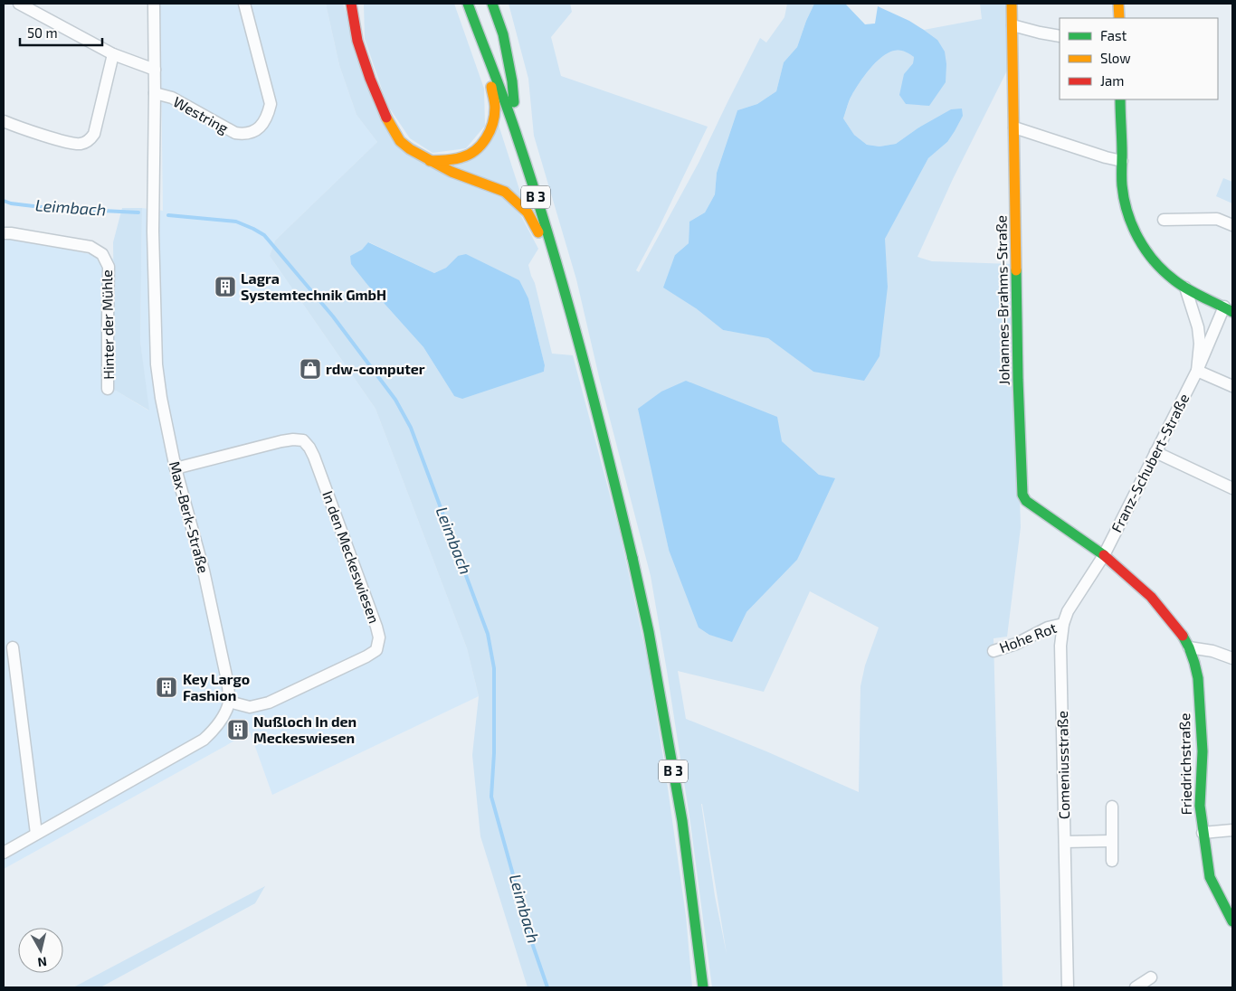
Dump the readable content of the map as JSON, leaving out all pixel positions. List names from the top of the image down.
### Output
{
  "streets": {
    "main road": ["B 3", "Johannes-Brahms-Straße", "Friedrichstraße"],
    "street": [
      "Westring",
      "Hinter der Mühle",
      "Franz-Schubert-Straße",
      "Max-Berk-Straße",
      "In den Meckeswiesen",
      "Hohe Rot",
      "Comeniusstraße"
    ]
  },
  "crossings": [
    ["Westring", "Max-Berk-Straße"],
    ["Johannes-Brahms-Straße", "Franz-Schubert-Straße"],
    ["Johannes-Brahms-Straße", "Friedrichstraße"],
    ["Johannes-Brahms-Straße", "Comeniusstraße"],
    ["Franz-Schubert-Straße", "Friedrichstraße"],
    ["Franz-Schubert-Straße", "Comeniusstraße"],
    ["Max-Berk-Straße", "In den Meckeswiesen"],
    ["Hohe Rot", "Comeniusstraße"],
    ["Friedrichstraße", "Comeniusstraße"]
  ],
  "water": ["Leimbach"],
  "places": {
    "building": ["Lagra Systemtechnik GmbH", "Key Largo Fashion", "Nußloch In den Meckeswiesen"],
    "shop": ["rdw-computer"]
  },
  "legend": ["Fast", "Slow", "Jam"],
  "scale_bar": "50 m",
  "north": "bottom"
}
